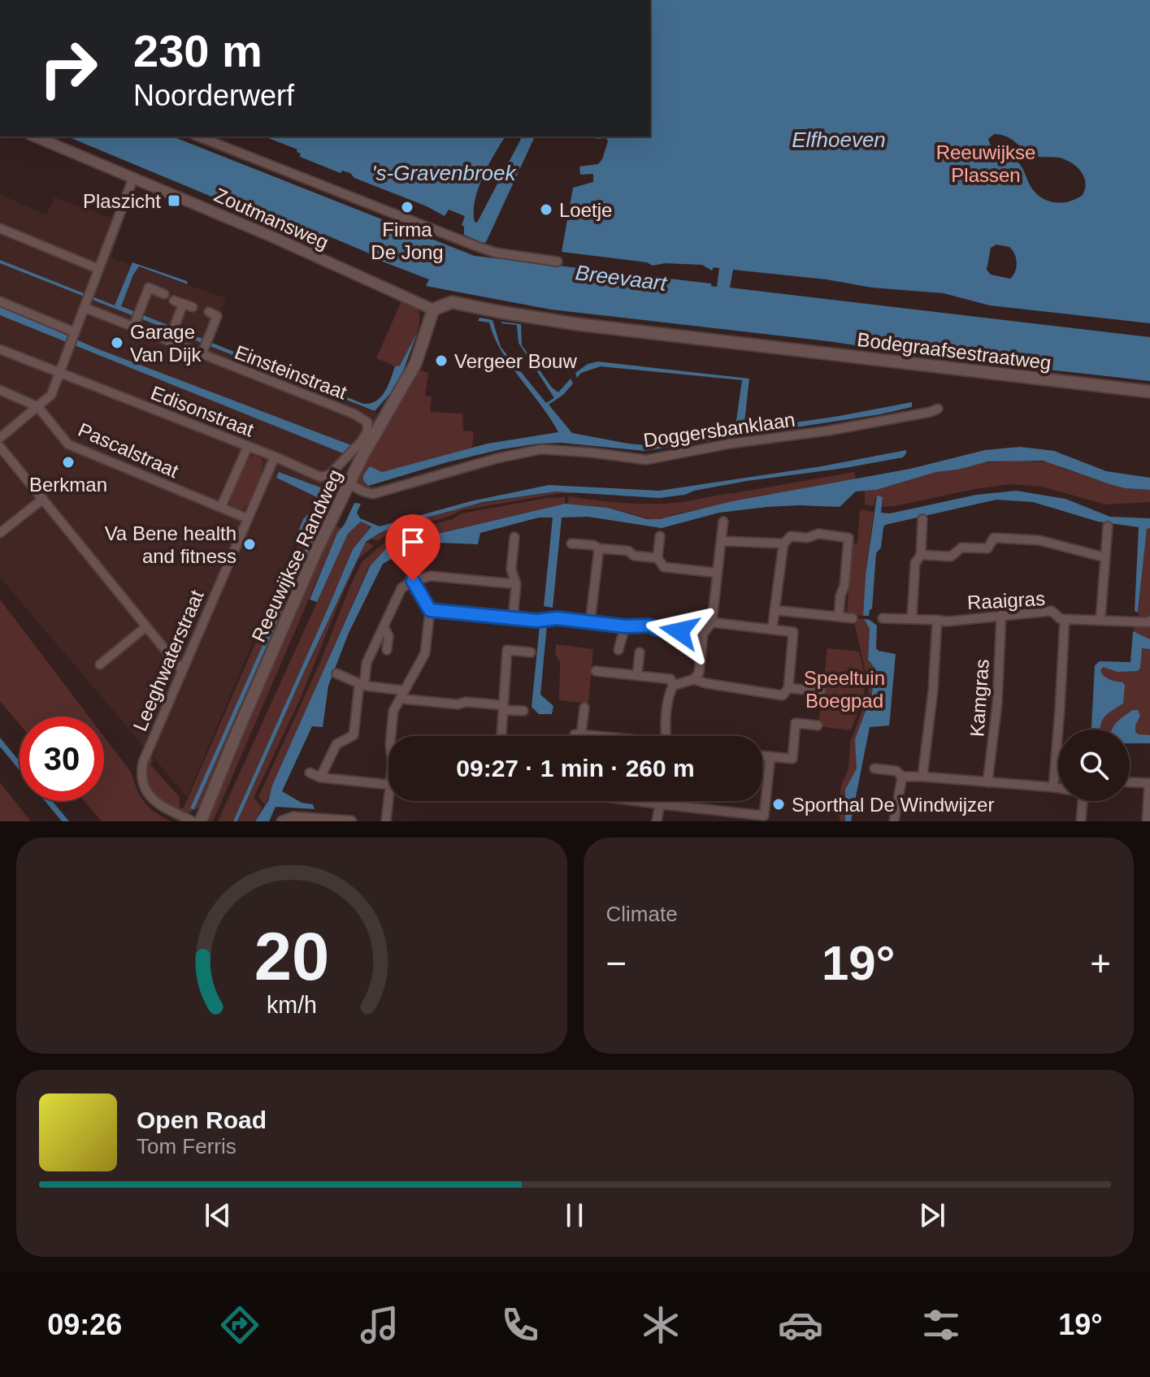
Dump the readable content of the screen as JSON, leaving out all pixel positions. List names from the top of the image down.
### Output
{
  "streets": {
    "main road": ["Bodegraafsestraatweg", "Reeuwijkse Randweg"],
    "street": [
      "Zoutmansweg",
      "Einsteinstraat",
      "Edisonstraat",
      "Doggersbanklaan",
      "Pascalstraat",
      "Raaigras",
      "Leeghwaterstraat",
      "Kamgras"
    ]
  },
  "crossings": [
    ["Zoutmansweg", "Bodegraafsestraatweg"],
    ["Zoutmansweg", "Reeuwijkse Randweg"],
    ["Bodegraafsestraatweg", "Reeuwijkse Randweg"],
    ["Einsteinstraat", "Edisonstraat"],
    ["Edisonstraat", "Leeghwaterstraat"],
    ["Doggersbanklaan", "Reeuwijkse Randweg"],
    ["Pascalstraat", "Leeghwaterstraat"],
    ["Raaigras", "Kamgras"]
  ],
  "water": ["Elfhoeven", "'s-Gravenbroek", "Breevaart"],
  "parks": ["Reeuwijkse Plassen", "Speeltuin Boegpad"],
  "places": {
    "transit": ["Plaszicht"],
    "other": [
      "Firma De Jong",
      "Loetje",
      "Garage Van Dijk",
      "Vergeer Bouw",
      "Berkman",
      "Va Bene health and fitness",
      "Sporthal De Windwijzer"
    ]
  },
  "page": {
    "turn": ["230 m", "Noorderwerf"],
    "limit": "30",
    "trip": "09:27 · 1 min · 260 m",
    "tile": "Climate",
    "heat": ["−", "19°", "+"],
    "song": ["Open Road", "Tom Ferris"],
    "tabs": ["09:26", "19°"],
    "gauge": ["20", "km/h"]
  }
}
